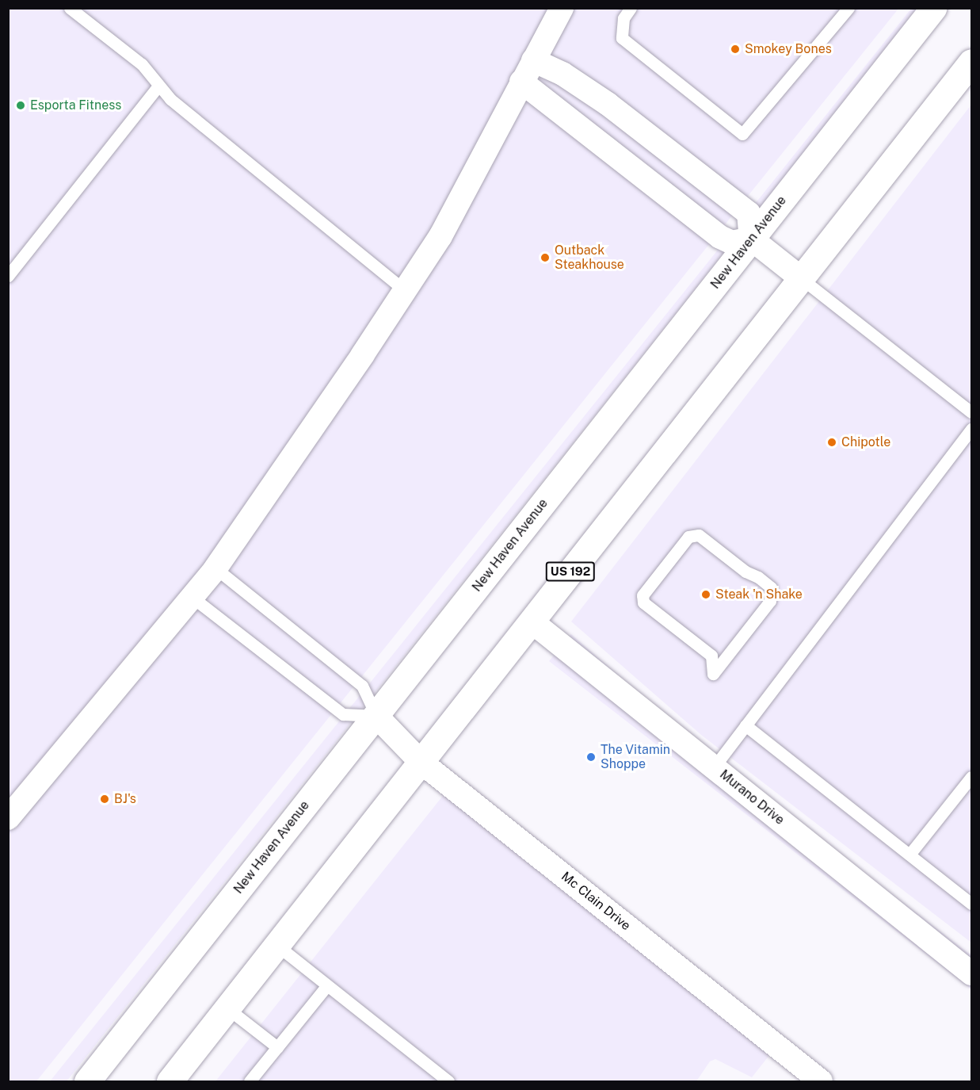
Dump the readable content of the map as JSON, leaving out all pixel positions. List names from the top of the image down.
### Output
{
  "streets": {
    "main road": ["New Haven Avenue", "US 192"],
    "street": ["Murano Drive", "Mc Clain Drive"]
  },
  "crossings": [
    ["New Haven Avenue", "Mc Clain Drive"],
    ["US 192", "Murano Drive"],
    ["US 192", "Mc Clain Drive"]
  ],
  "places": [
    "Smokey Bones",
    "Esporta Fitness",
    "Outback Steakhouse",
    "Chipotle",
    "Steak 'n Shake",
    "The Vitamin Shoppe",
    "BJ's"
  ]
}
